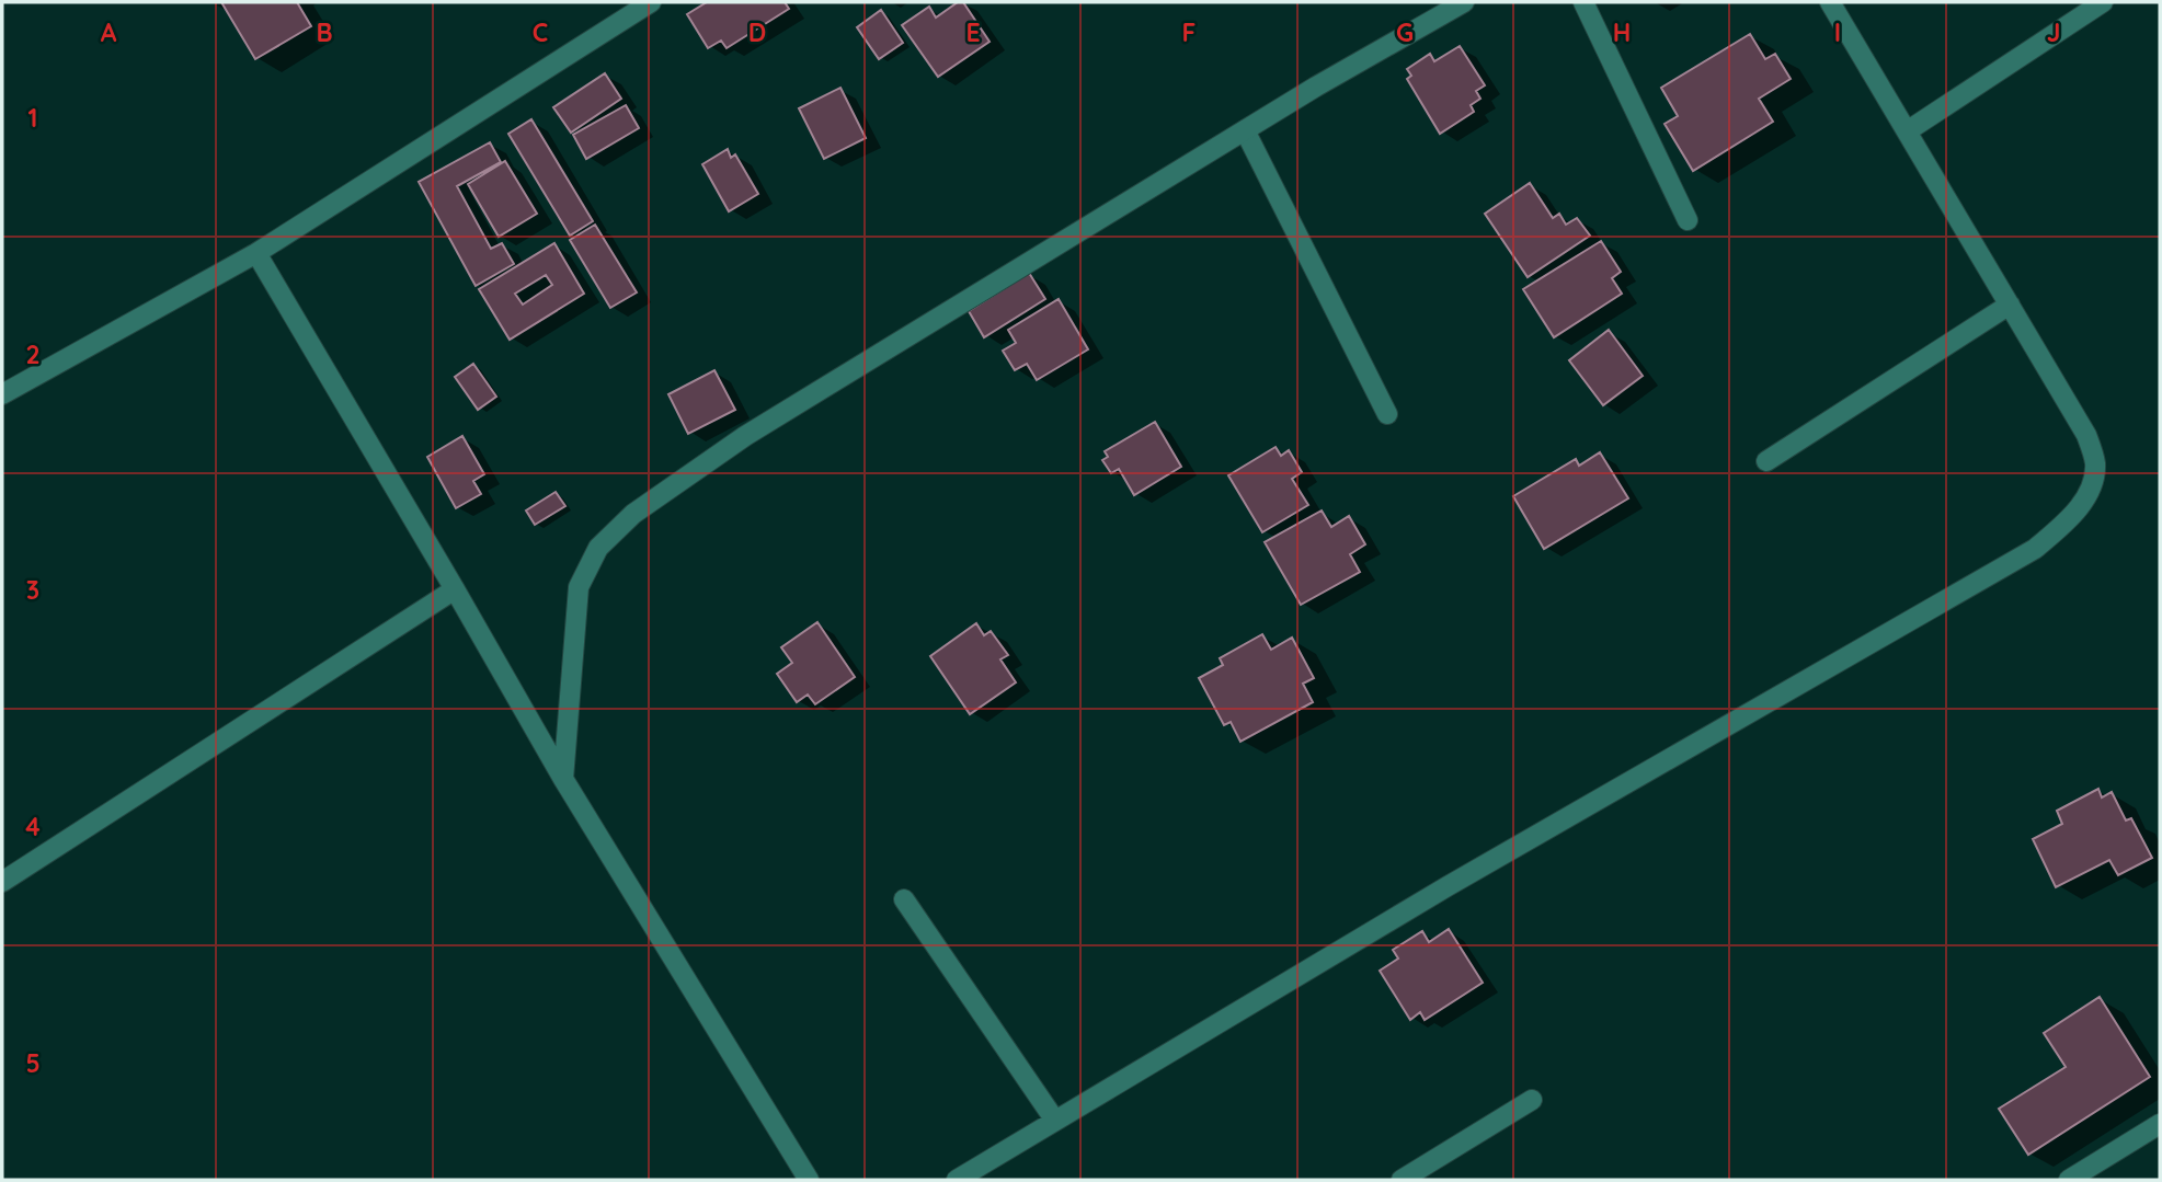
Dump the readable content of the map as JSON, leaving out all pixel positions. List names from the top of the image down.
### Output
{
  "grid": {
    "columns": [
      "A",
      "B",
      "C",
      "D",
      "E",
      "F",
      "G",
      "H",
      "I",
      "J"
    ],
    "rows": [
      "1",
      "2",
      "3",
      "4",
      "5"
    ]
  }
}
